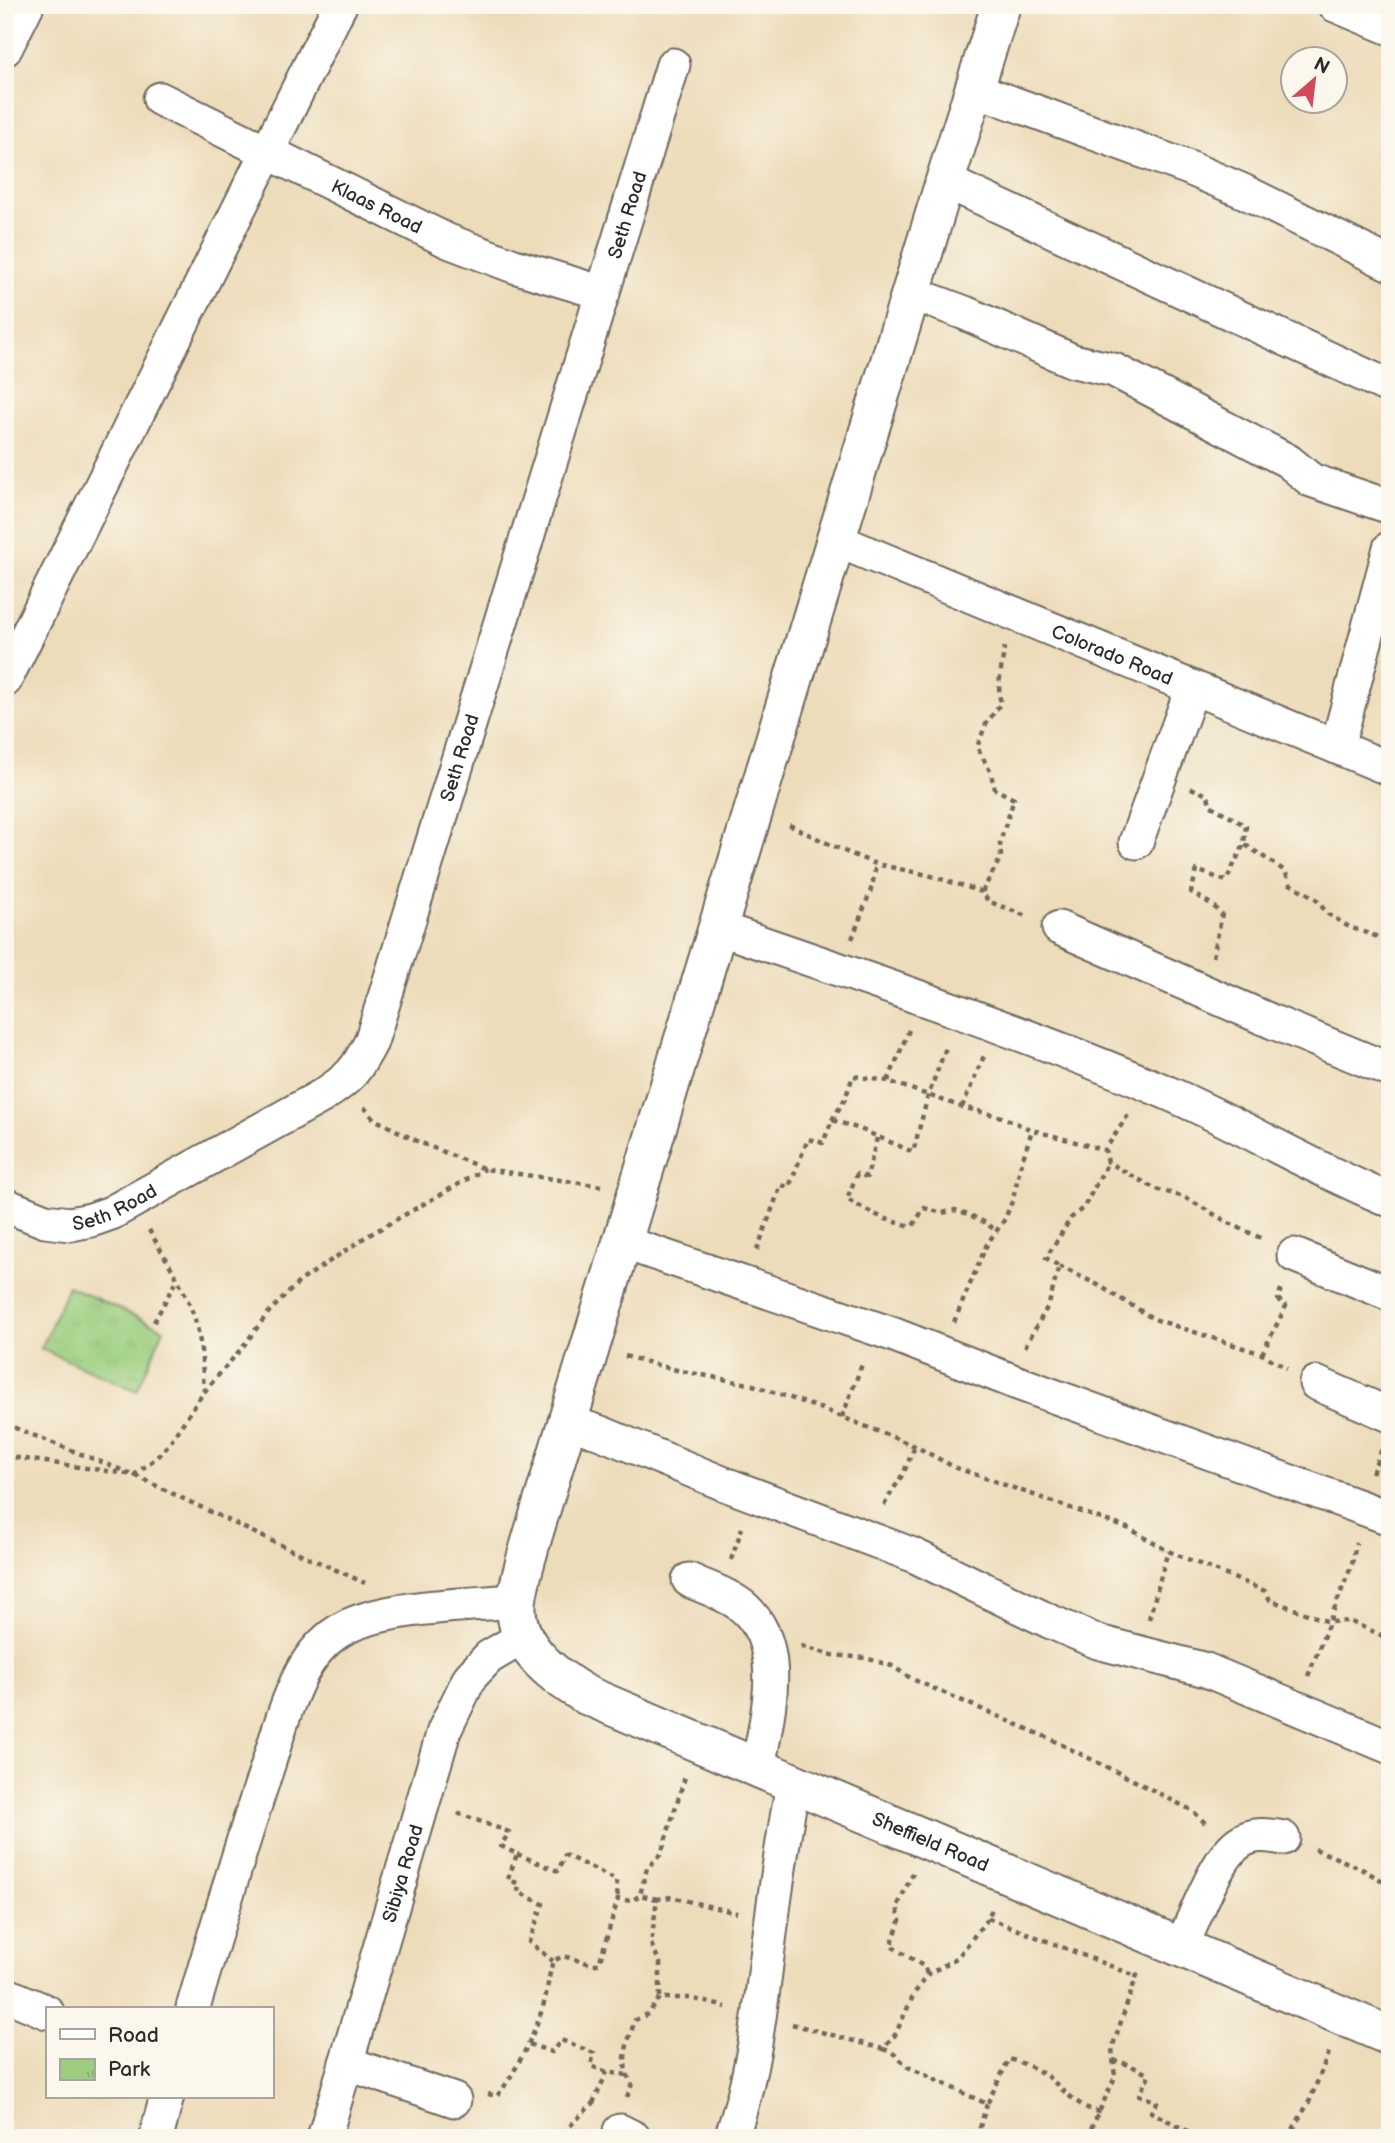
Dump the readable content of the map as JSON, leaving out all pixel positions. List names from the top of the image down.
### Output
{
  "streets": {
    "street": [
      "Klaas Road",
      "Seth Road",
      "Colorado Road",
      "Sheffield Road",
      "Sibiya Road"
    ]
  },
  "crossings": [
    ["Klaas Road", "Seth Road"],
    ["Sheffield Road", "Sibiya Road"]
  ],
  "legend": ["Road", "Park"],
  "north": "top right"
}
